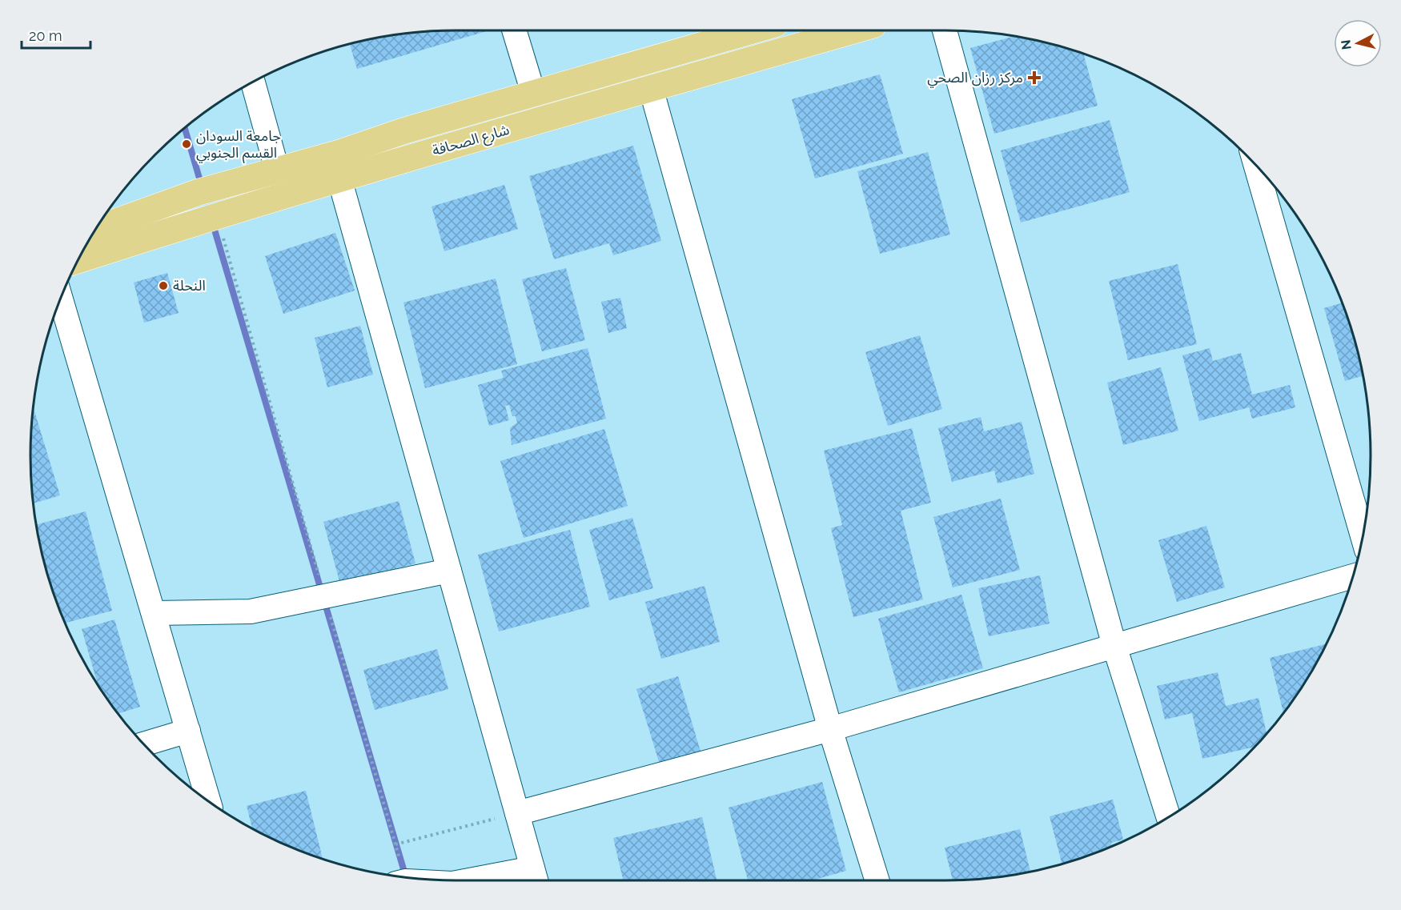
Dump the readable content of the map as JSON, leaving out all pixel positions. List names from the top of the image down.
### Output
{
  "streets": {
    "main road": ["شارع الصحافة"]
  },
  "places": {
    "health": ["مركز رزان الصحي"],
    "other": ["جامعة السودان القسم الجنوبي", "النحلة"]
  },
  "scale_bar": "20 m",
  "north": "left"
}
